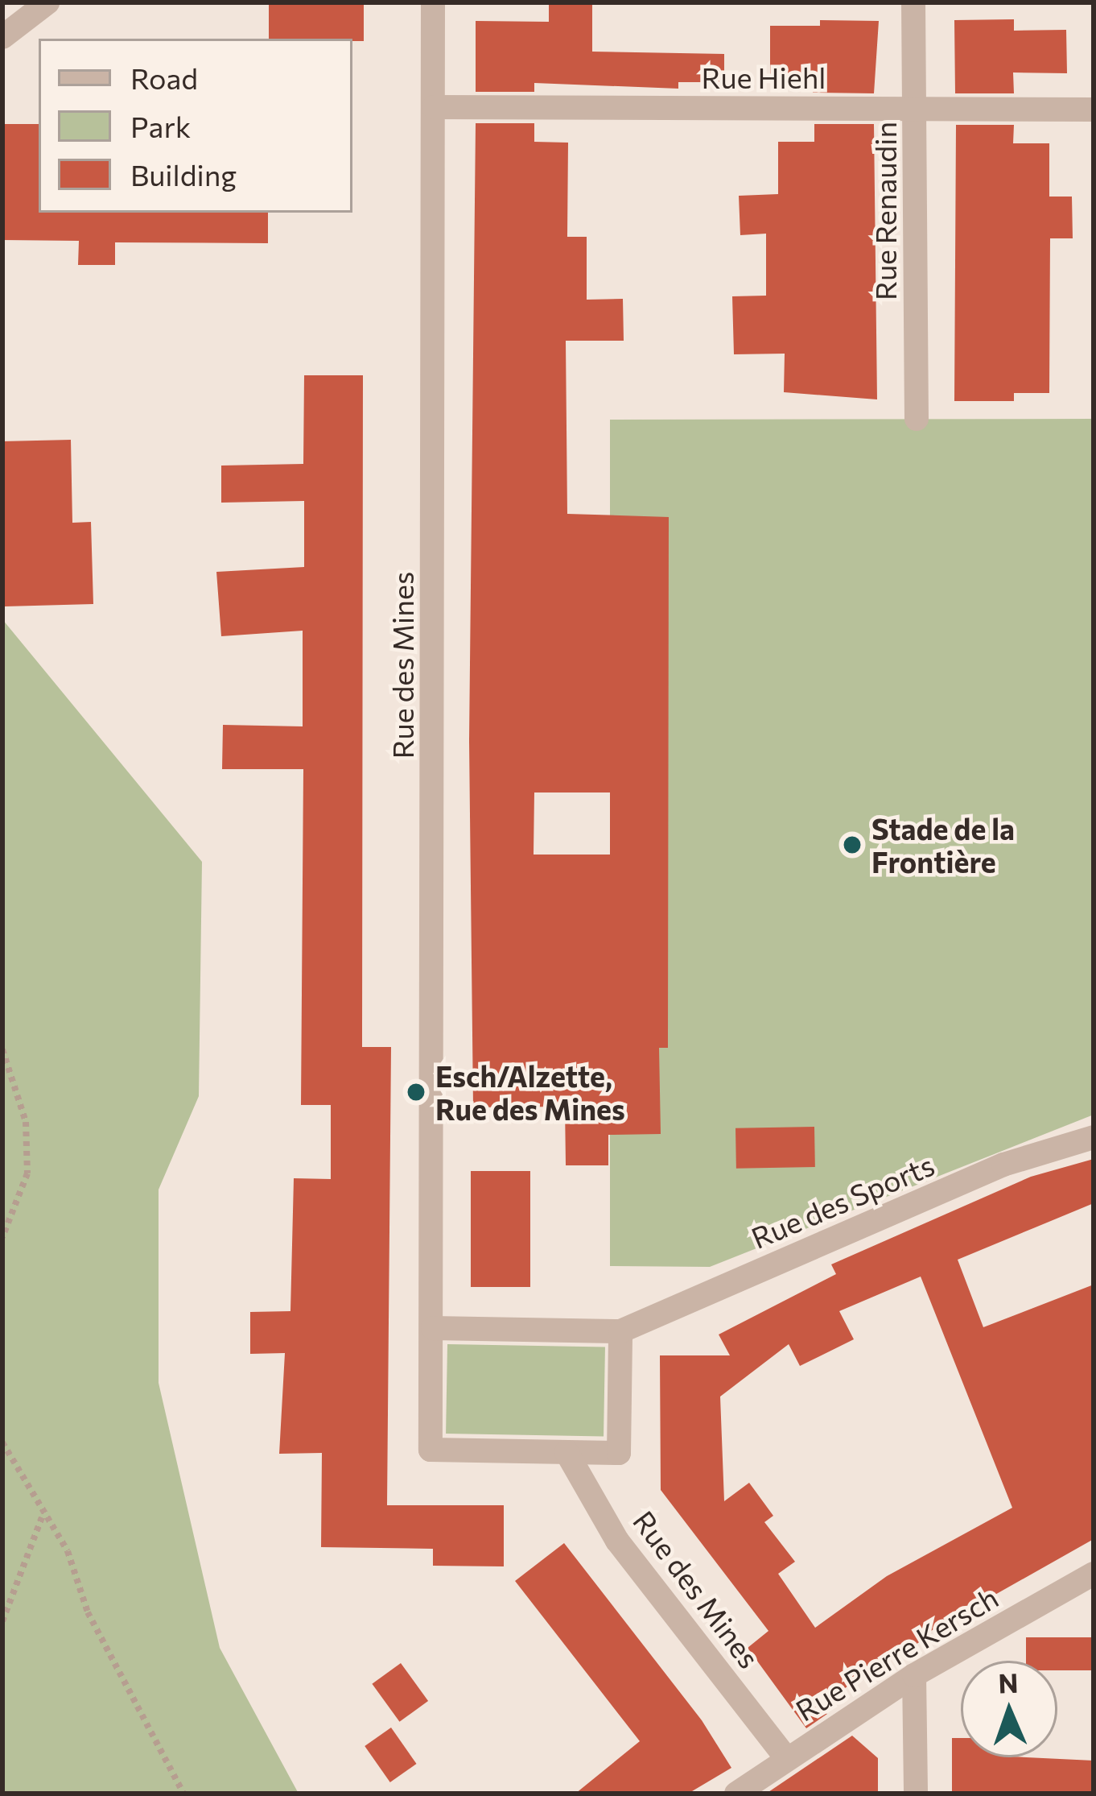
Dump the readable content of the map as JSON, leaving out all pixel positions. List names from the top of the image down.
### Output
{
  "streets": {
    "street": [
      "Rue Hiehl",
      "Rue Renaudin",
      "Rue des Mines",
      "Rue des Sports",
      "Rue Pierre Kersch"
    ]
  },
  "crossings": [
    ["Rue Hiehl", "Rue Renaudin"],
    ["Rue Hiehl", "Rue des Mines"],
    ["Rue des Mines", "Rue Pierre Kersch"]
  ],
  "places": ["Stade de la Frontière", "Esch/Alzette, Rue des Mines"],
  "legend": ["Road", "Park", "Building"],
  "north": "top"
}
